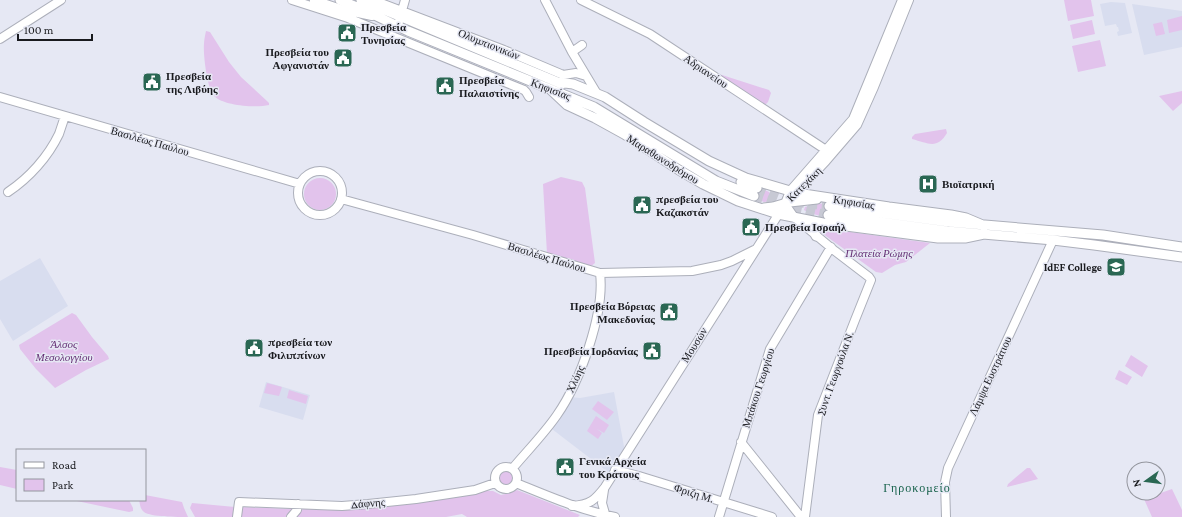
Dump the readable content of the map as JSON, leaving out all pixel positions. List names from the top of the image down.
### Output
{
  "streets": {
    "main road": ["Κηφισίας", "Μαραθωνοδρόμου"],
    "street": [
      "Ολυμπιονικών",
      "Αδριανείου",
      "Βασιλέως Παύλου",
      "Κατεχάκη",
      "Μουσών",
      "Συντ. Γεωργούλα Ν.",
      "Λάμψα Ευστράτιου",
      "Χλόης",
      "Μπάκου Γεωργίου",
      "Φριζη Μ.",
      "Δάφνης"
    ]
  },
  "crossings": [
    ["Ολυμπιονικών", "Κηφισίας"],
    ["Αδριανείου", "Κατεχάκη"],
    ["Κηφισίας", "Μαραθωνοδρόμου"],
    ["Κηφισίας", "Κατεχάκη"],
    ["Κηφισίας", "Μουσών"],
    ["Κηφισίας", "Λάμψα Ευστράτιου"],
    ["Βασιλέως Παύλου", "Μουσών"],
    ["Βασιλέως Παύλου", "Χλόης"],
    ["Κατεχάκη", "Μουσών"],
    ["Μουσών", "Φριζη Μ."],
    ["Συντ. Γεωργούλα Ν.", "Μπάκου Γεωργίου"],
    ["Χλόης", "Δάφνης"],
    ["Μπάκου Γεωργίου", "Φριζη Μ."]
  ],
  "districts": ["Γηροκομείο"],
  "parks": ["Πλατεία Ρώμης", "Άλσος Μεσολογγίου"],
  "places": {
    "public building": [
      "Πρεσβεία Τυνησίας",
      "Πρεσβεία του Αφγανιστάν",
      "Πρεσβεία της Λιβύης",
      "Πρεσβεία Παλαιστίνης",
      "πρεσβεία του Καζακστάν",
      "Πρεσβεία Ισραήλ",
      "Πρεσβεία Βόρειας Μακεδονίας",
      "πρεσβεία των Φιλιππίνων",
      "Πρεσβεία Ιορδανίας",
      "Γενικά Αρχεία του Κράτους"
    ],
    "hospital": ["Βιοϊατρική"],
    "school or university": ["IdEF College"]
  },
  "legend": ["Road", "Park"],
  "scale_bar": "100 m",
  "north": "left"
}
